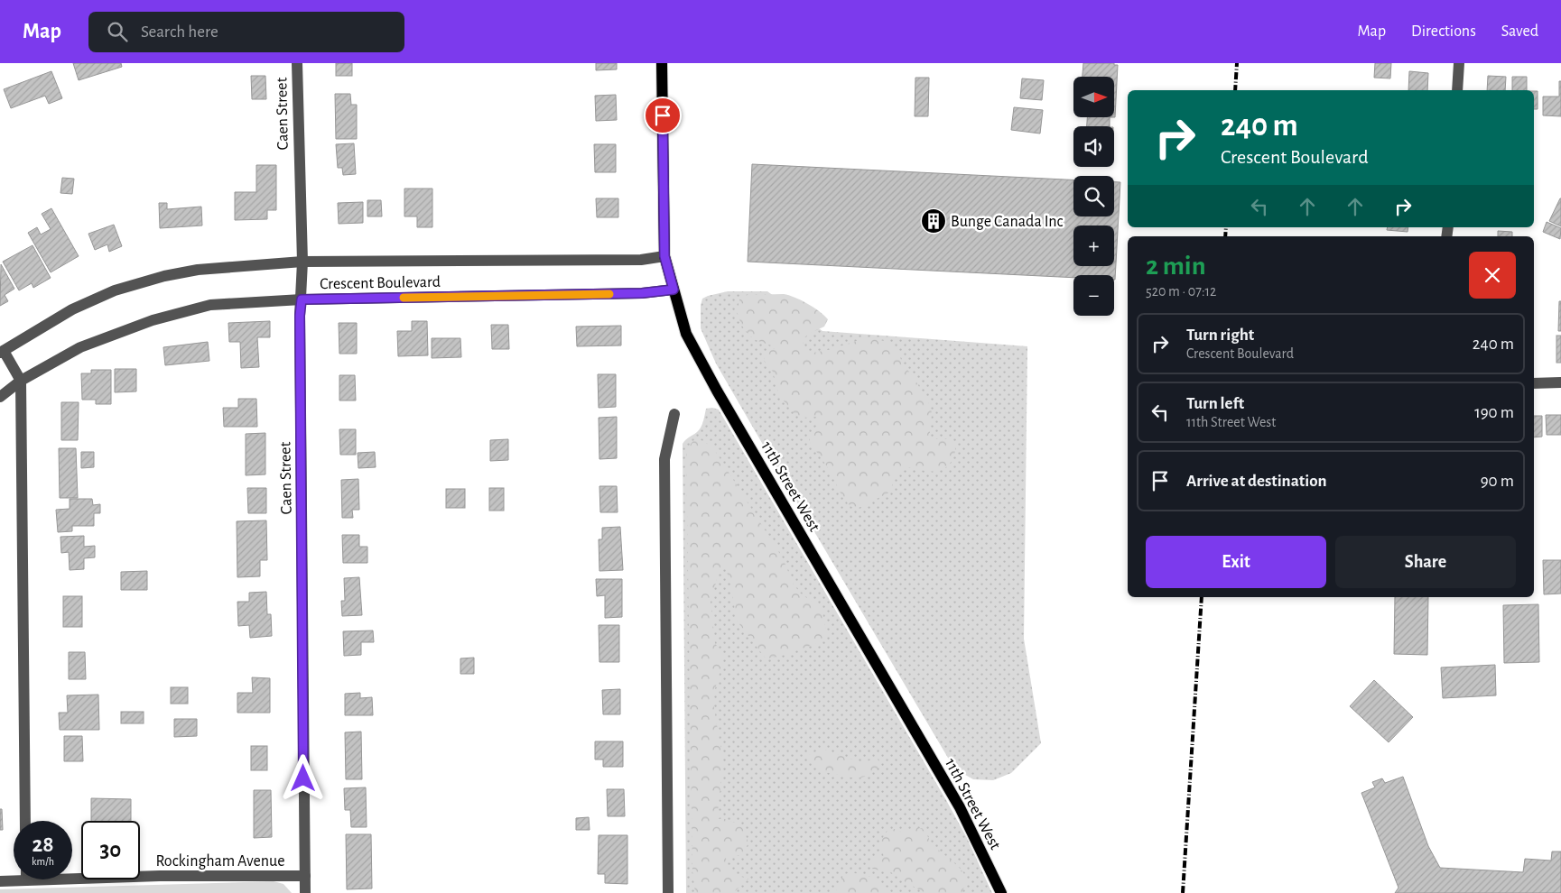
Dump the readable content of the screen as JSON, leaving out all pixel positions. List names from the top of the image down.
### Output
{
  "streets": {
    "main road": ["11th Street West"],
    "street": ["Caen Street", "Crescent Boulevard", "Rockingham Avenue"]
  },
  "crossings": [
    ["Caen Street", "Crescent Boulevard"],
    ["Caen Street", "Rockingham Avenue"],
    ["Crescent Boulevard", "11th Street West"]
  ],
  "places": {
    "building": ["Bunge Canada Inc"]
  },
  "north": "right",
  "page": {
    "header": "Map",
    "search": "Search here",
    "nav": ["Map", "Directions", "Saved"],
    "map_buttons": ["+", "−"],
    "turn": ["240 m", "Crescent Boulevard"],
    "heading": ["2 min", "520 m · 07:12"],
    "list": [
      {
        "name": "Turn right",
        "note": "Crescent Boulevard",
        "value": "240 m"
      },
      {
        "name": "Turn left",
        "note": "11th Street West",
        "value": "190 m"
      },
      {
        "name": "Arrive at destination",
        "value": "90 m"
      }
    ],
    "buttons": ["Exit", "Share"],
    "speed": "28 km/h",
    "limit": "30"
  }
}
